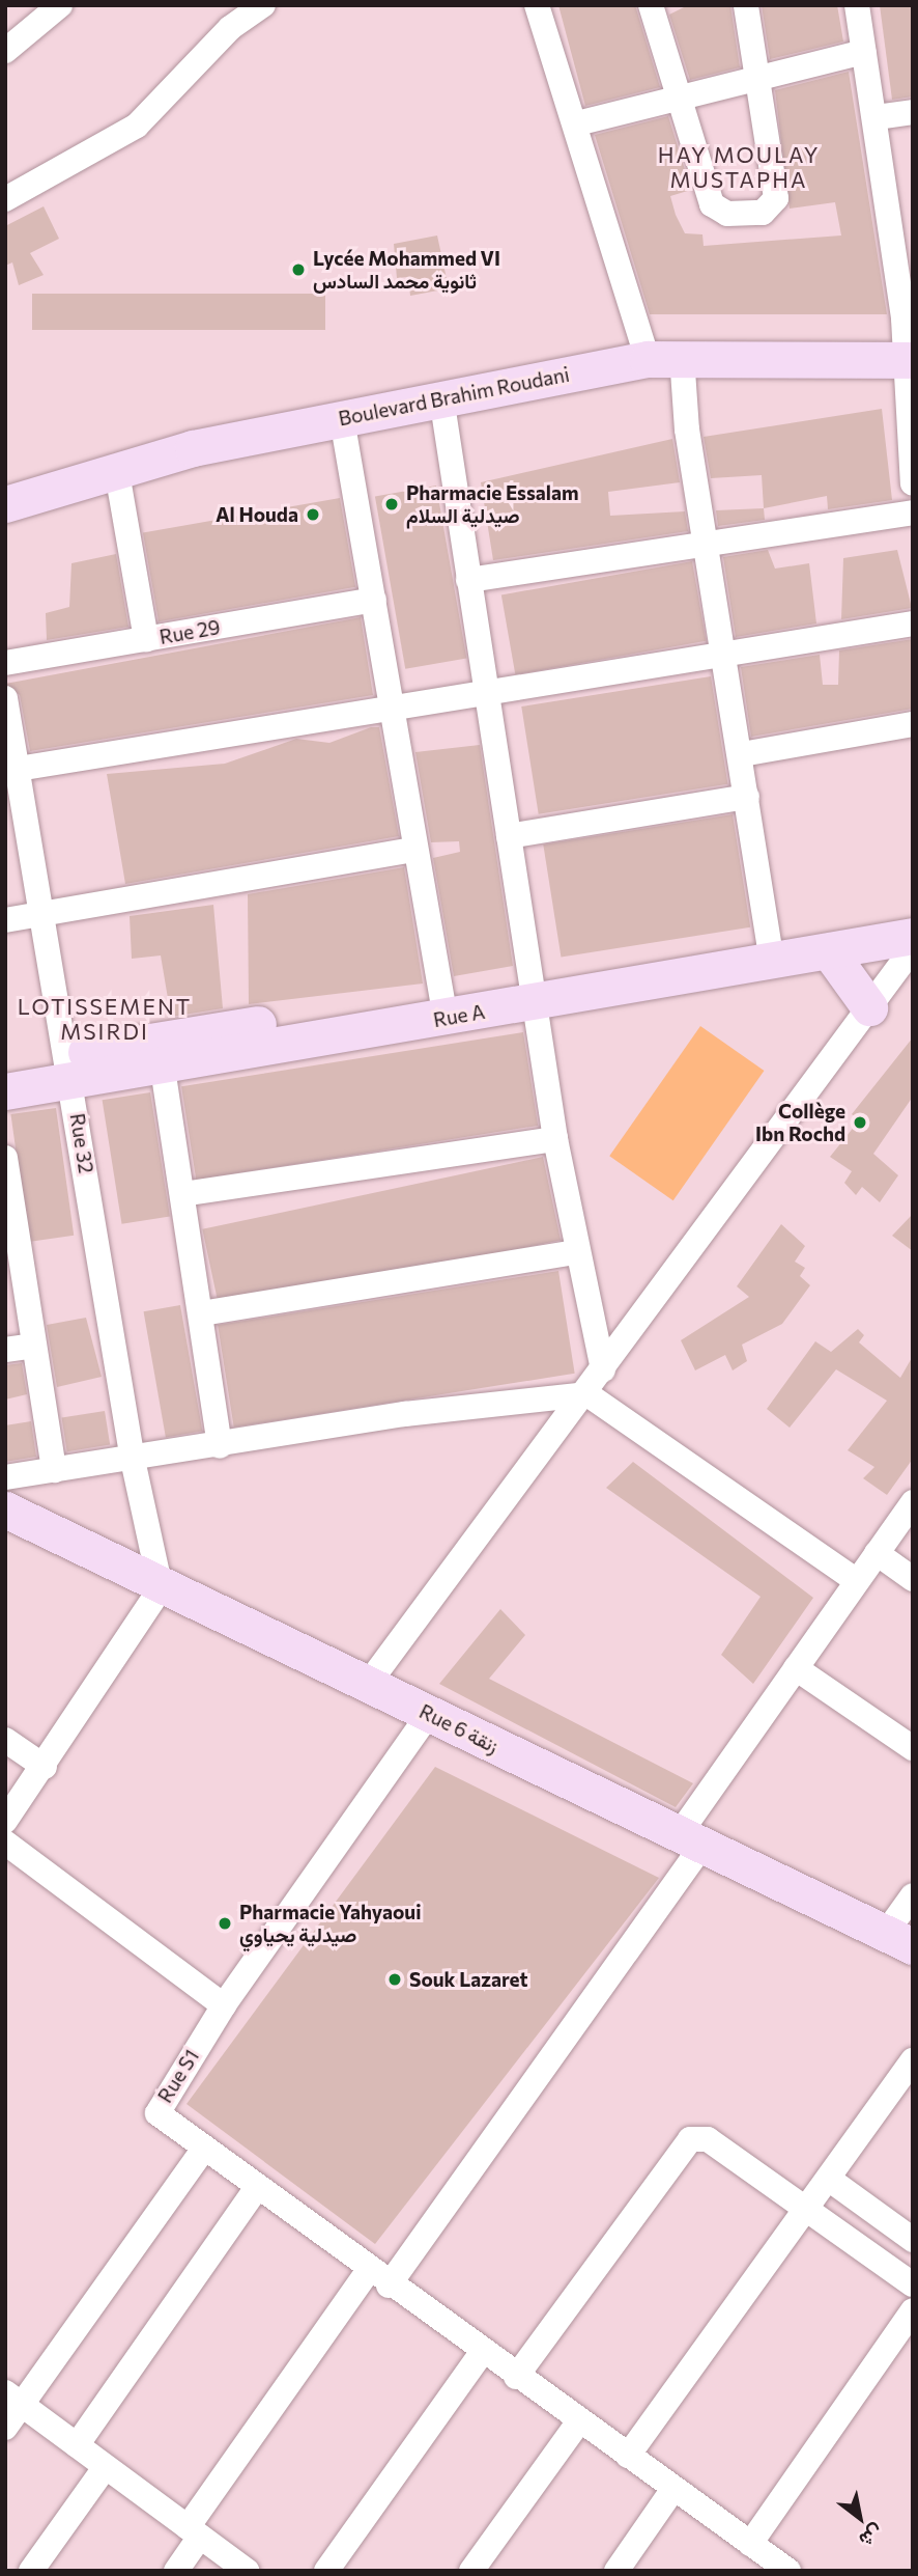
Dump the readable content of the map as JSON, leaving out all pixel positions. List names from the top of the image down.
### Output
{
  "streets": {
    "street": [
      "Boulevard Brahim Roudani",
      "Rue 29",
      "Rue A",
      "Rue 32",
      "Rue 6 زنقة",
      "Rue S1"
    ]
  },
  "crossings": [
    ["Rue A", "Rue 32"],
    ["Rue 32", "Rue 6 زنقة"],
    ["Rue 6 زنقة", "Rue S1"]
  ],
  "districts": ["HAY MOULAY MUSTAPHA", "LOTISSEMENT MSIRDI"],
  "places": [
    "Lycée Mohammed VI ثانوية محمد السادس",
    "Pharmacie Essalam صيدلية السلام",
    "Al Houda",
    "Collège Ibn Rochd",
    "Pharmacie Yahyaoui صيدلية يحياوي",
    "Souk Lazaret"
  ],
  "north": "bottom right"
}
